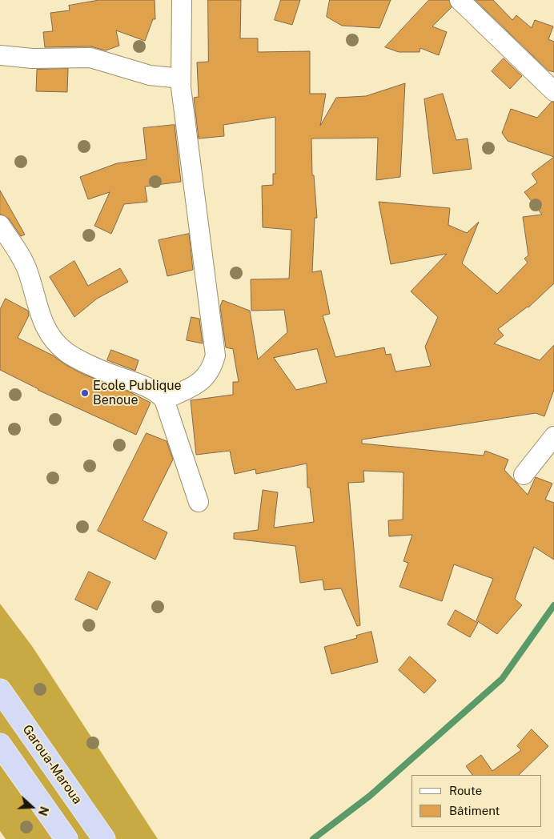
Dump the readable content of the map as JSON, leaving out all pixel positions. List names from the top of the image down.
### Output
{
  "streets": {
    "highway": ["Garoua-Maroua"]
  },
  "places": ["Ecole Publique Benoue"],
  "legend": ["Route", "Bâtiment"],
  "north": "right"
}
